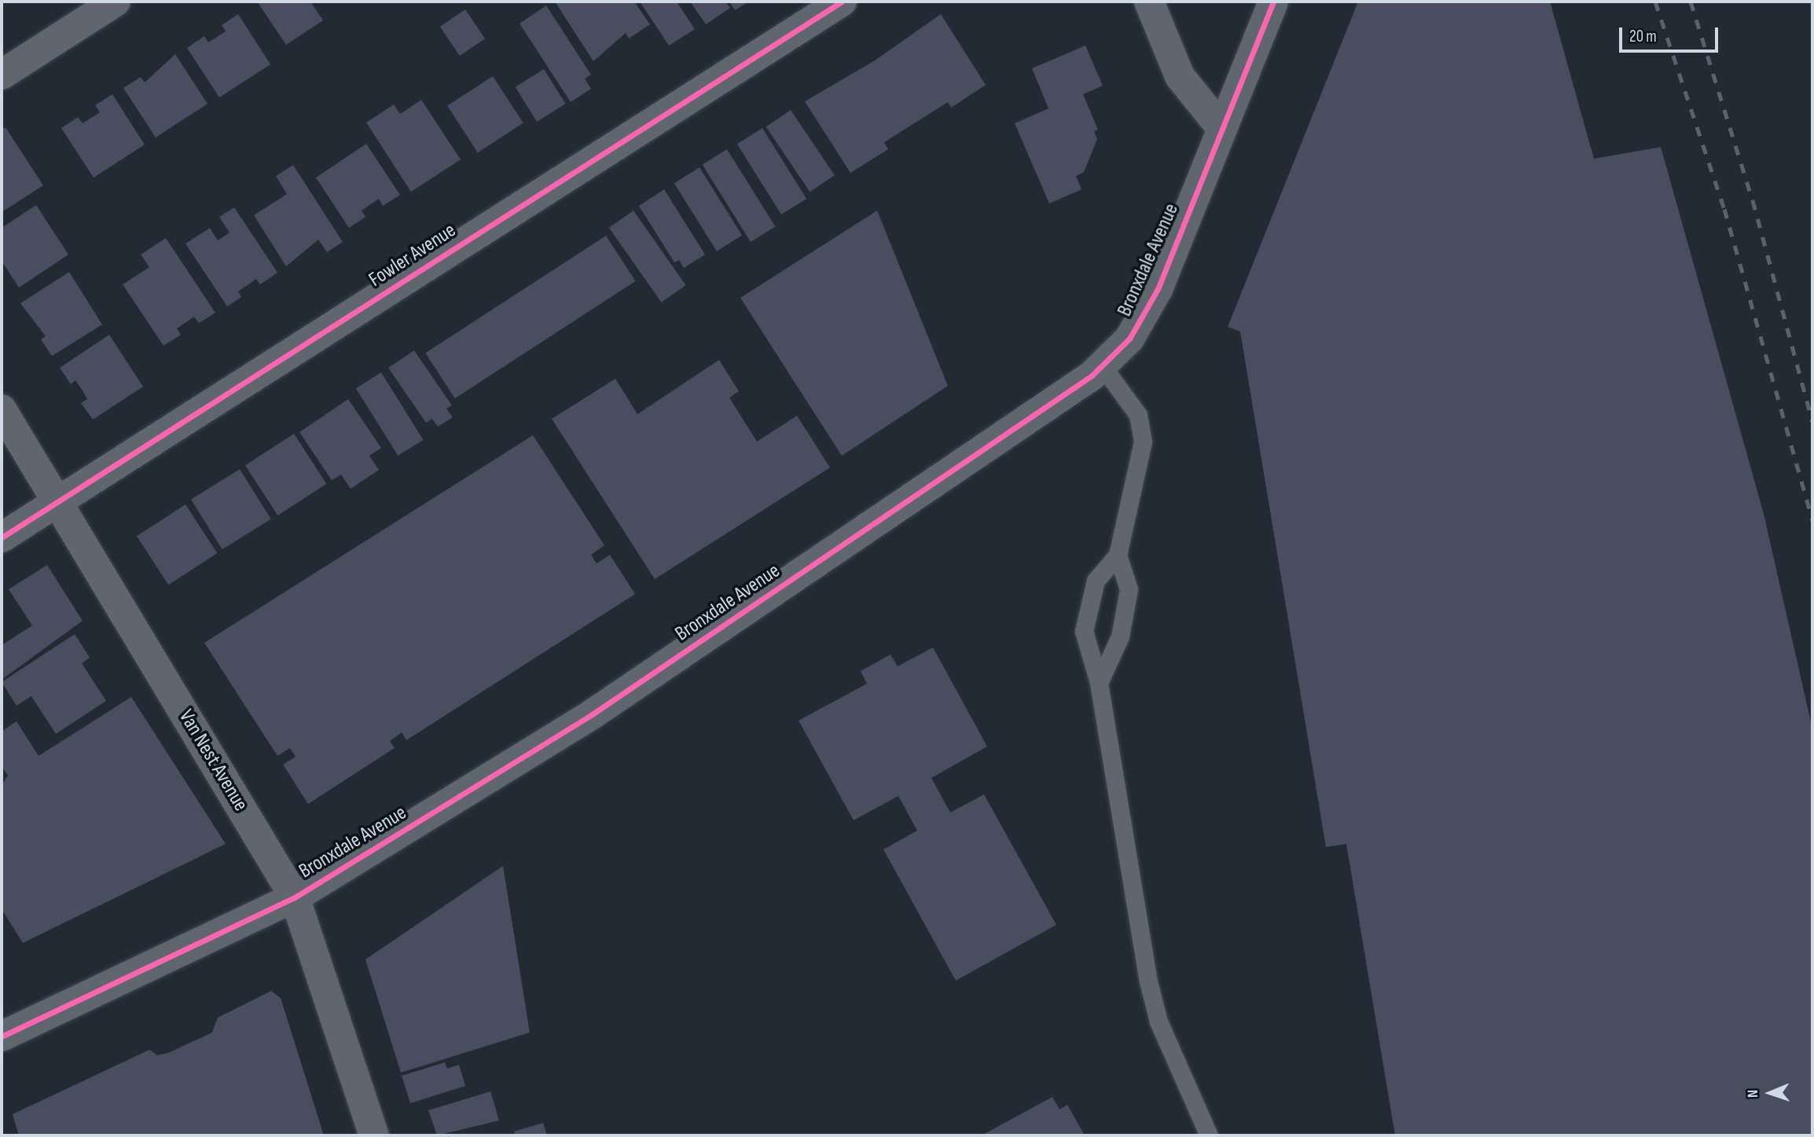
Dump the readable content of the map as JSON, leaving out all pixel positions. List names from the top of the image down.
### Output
{
  "streets": {
    "street": ["Fowler Avenue", "Bronxdale Avenue", "Van Nest Avenue"]
  },
  "crossings": [
    ["Fowler Avenue", "Van Nest Avenue"],
    ["Bronxdale Avenue", "Van Nest Avenue"]
  ],
  "scale_bar": "20 m",
  "north": "left"
}
